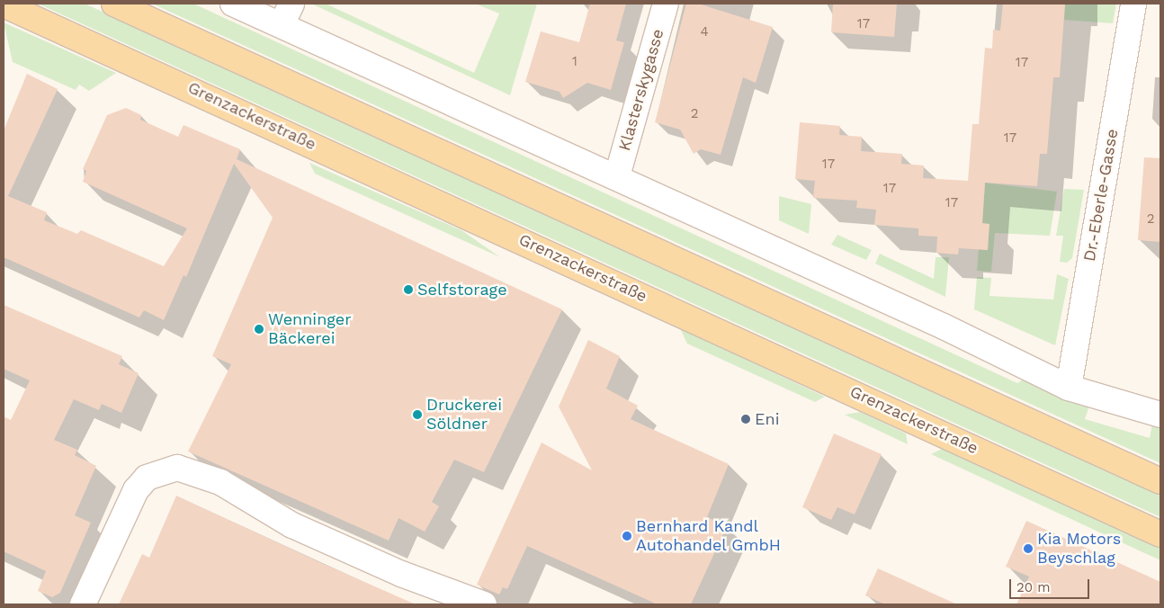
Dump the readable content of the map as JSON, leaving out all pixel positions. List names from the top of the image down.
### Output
{
  "streets": {
    "main road": ["Grenzackerstraße"],
    "street": ["Klasterskygasse", "Dr.-Eberle-Gasse"]
  },
  "places": [
    "Selfstorage",
    "Wenninger Bäckerei",
    "Druckerei Söldner",
    "Eni",
    "Bernhard Kandl Autohandel GmbH",
    "Kia Motors Beyschlag"
  ],
  "house_numbers": [
    "17",
    "4",
    "1",
    "17",
    "2",
    "17",
    "17",
    "17",
    "17",
    "2"
  ],
  "scale_bar": "20 m"
}
